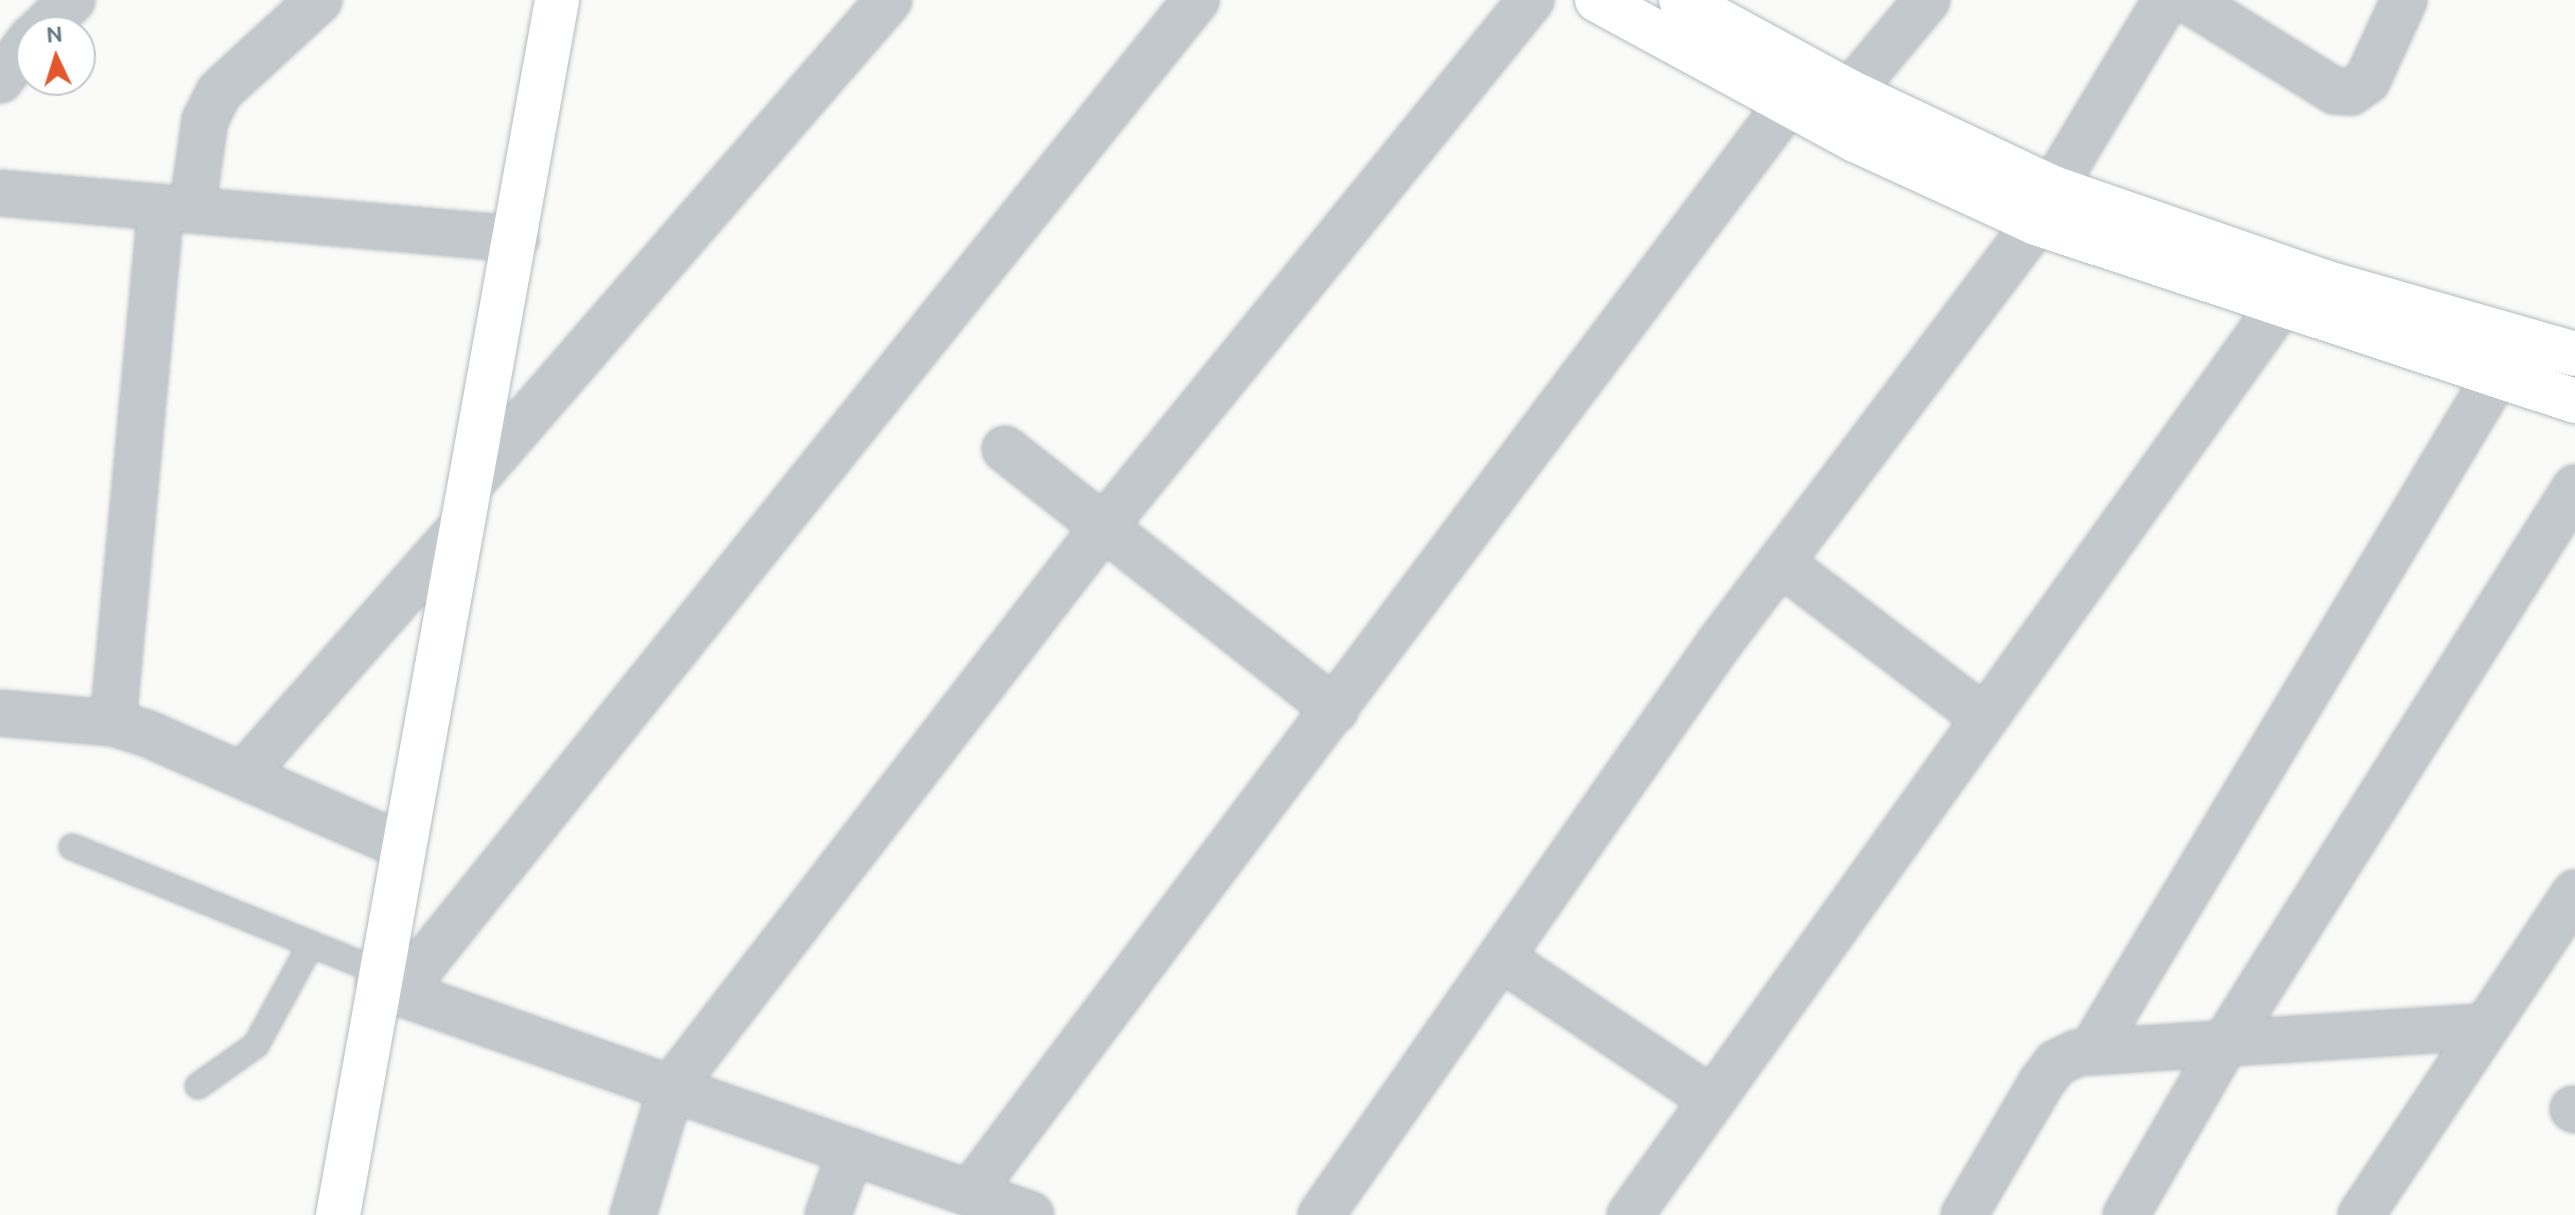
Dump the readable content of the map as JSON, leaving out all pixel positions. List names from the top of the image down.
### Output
{
  "north": "top"
}
